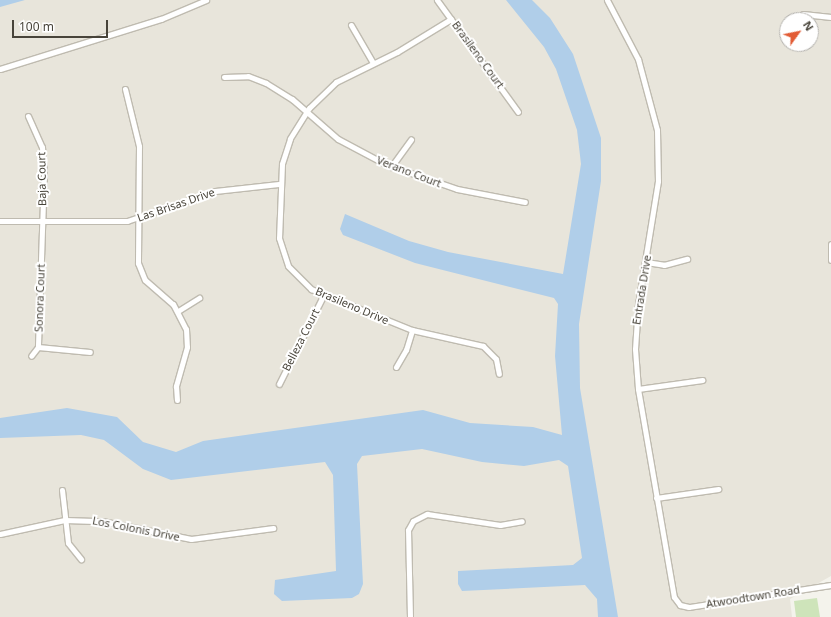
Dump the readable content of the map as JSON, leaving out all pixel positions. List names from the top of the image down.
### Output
{
  "streets": {
    "street": [
      "Brasileno Court",
      "Verano Court",
      "Baja Court",
      "Las Brisas Drive",
      "Entrada Drive",
      "Sonora Court",
      "Brasileno Drive",
      "Belleza Court",
      "Los Colonis Drive",
      "Atwoodtown Road"
    ]
  },
  "crossings": [
    ["Brasileno Court", "Brasileno Drive"],
    ["Verano Court", "Brasileno Drive"],
    ["Baja Court", "Las Brisas Drive"],
    ["Baja Court", "Sonora Court"],
    ["Las Brisas Drive", "Sonora Court"],
    ["Las Brisas Drive", "Brasileno Drive"],
    ["Entrada Drive", "Atwoodtown Road"],
    ["Brasileno Drive", "Belleza Court"]
  ],
  "scale_bar": "100 m",
  "north": "top right"
}
